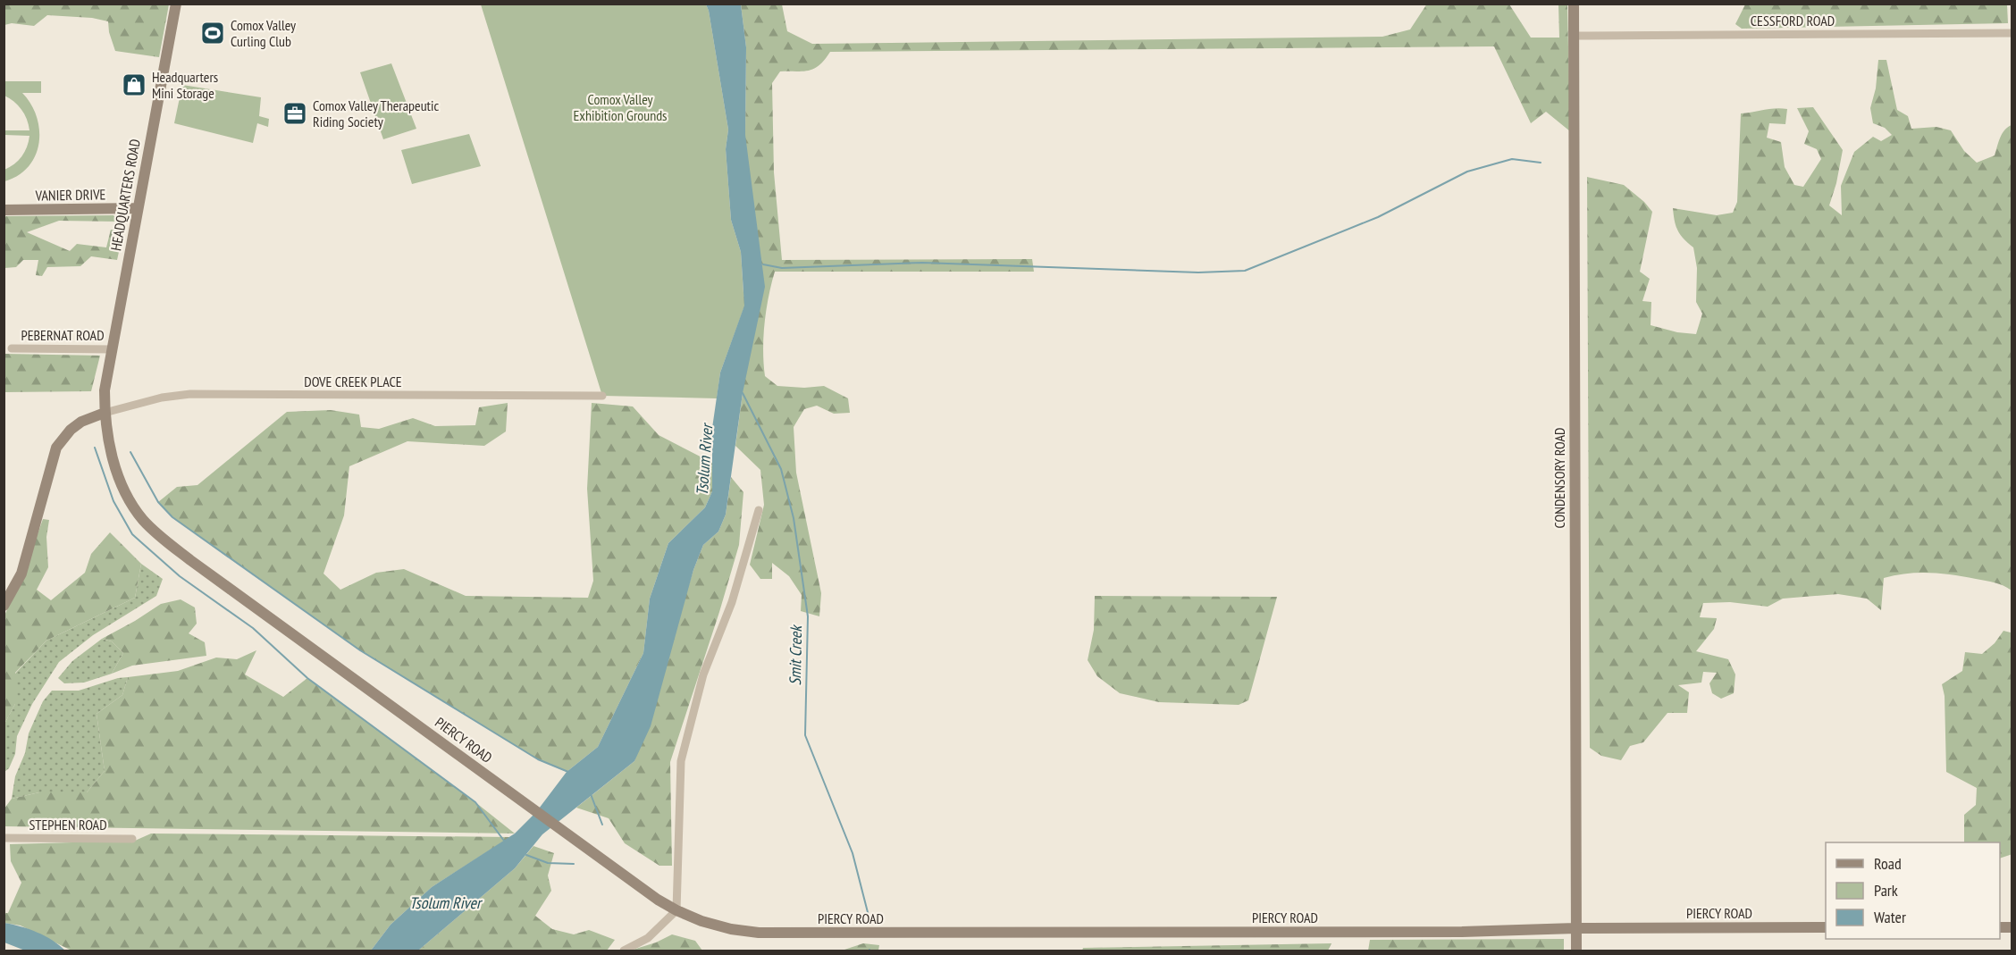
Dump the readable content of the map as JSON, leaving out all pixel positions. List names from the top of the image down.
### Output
{
  "streets": {
    "main road": [
      "VANIER DRIVE",
      "HEADQUARTERS ROAD",
      "CONDENSORY ROAD",
      "PIERCY ROAD"
    ],
    "street": [
      "CESSFORD ROAD",
      "PEBERNAT ROAD",
      "DOVE CREEK PLACE",
      "STEPHEN ROAD"
    ]
  },
  "crossings": [
    ["CESSFORD ROAD", "CONDENSORY ROAD"],
    ["VANIER DRIVE", "HEADQUARTERS ROAD"],
    ["HEADQUARTERS ROAD", "PEBERNAT ROAD"],
    ["HEADQUARTERS ROAD", "PIERCY ROAD"],
    ["DOVE CREEK PLACE", "PIERCY ROAD"],
    ["CONDENSORY ROAD", "PIERCY ROAD"]
  ],
  "water": ["Tsolum River", "Smit Creek"],
  "parks": ["Comox Valley Exhibition Grounds"],
  "places": {
    "sports": ["Comox Valley Curling Club"],
    "shop": ["Headquarters Mini Storage"],
    "office": ["Comox Valley Therapeutic Riding Society"]
  },
  "legend": ["Road", "Park", "Water"]
}
